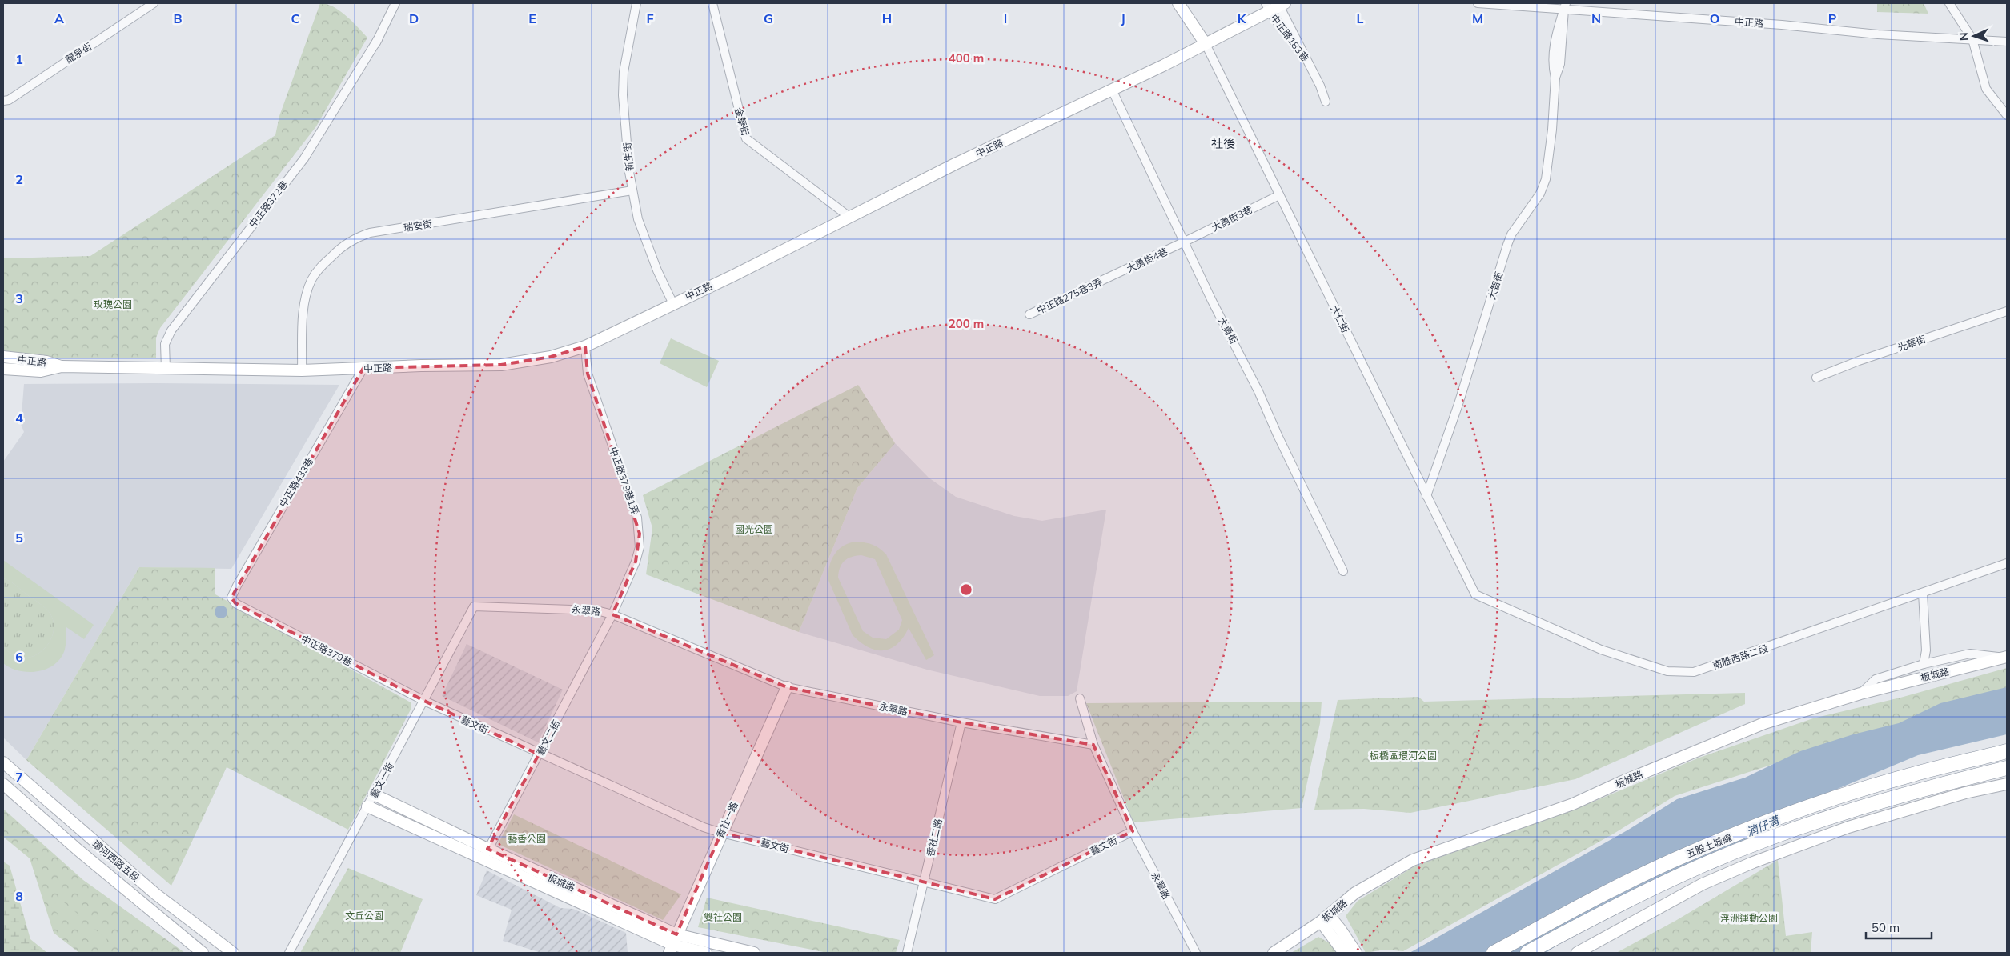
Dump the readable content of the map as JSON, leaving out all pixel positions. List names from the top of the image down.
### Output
{
  "streets": {
    "highway": ["五股土城線"],
    "street": [
      "中正路",
      "中正路183巷",
      "龍泉街",
      "金華街",
      "新生街",
      "中正路372巷",
      "大勇街3巷",
      "瑞安街",
      "大勇街4巷",
      "大智街",
      "中正路275巷3弄",
      "大仁街",
      "大勇街",
      "光華街",
      "中正路379巷1弄",
      "中正路433巷",
      "永翠路",
      "中正路379巷",
      "南雅西路二段",
      "板城路",
      "藝文街",
      "藝文二街",
      "藝文一街",
      "香社一路",
      "香社二路",
      "環河西路五段"
    ]
  },
  "crossings": [
    ["中正路", "中正路183巷"],
    ["中正路", "金華街"],
    ["中正路", "新生街"],
    ["中正路", "中正路372巷"],
    ["中正路", "瑞安街"],
    ["中正路", "大智街"],
    ["中正路", "大仁街"],
    ["中正路", "大勇街"],
    ["中正路", "中正路379巷1弄"],
    ["中正路", "中正路433巷"],
    ["新生街", "瑞安街"],
    ["大勇街3巷", "大勇街4巷"],
    ["大勇街3巷", "大仁街"],
    ["大勇街3巷", "大勇街"],
    ["大勇街4巷", "中正路275巷3弄"],
    ["大勇街4巷", "大勇街"],
    ["大智街", "大仁街"],
    ["大仁街", "南雅西路二段"],
    ["中正路379巷1弄", "永翠路"],
    ["中正路379巷1弄", "藝文二街"],
    ["中正路433巷", "中正路379巷"],
    ["永翠路", "藝文街"],
    ["永翠路", "藝文二街"],
    ["永翠路", "藝文一街"],
    ["永翠路", "香社一路"],
    ["永翠路", "香社二路"],
    ["中正路379巷", "藝文街"],
    ["中正路379巷", "藝文一街"],
    ["板城路", "藝文二街"],
    ["板城路", "藝文一街"],
    ["板城路", "香社一路"],
    ["藝文街", "藝文二街"],
    ["藝文街", "藝文一街"],
    ["藝文街", "香社一路"],
    ["藝文街", "香社二路"]
  ],
  "districts": ["社後"],
  "water": ["湳仔溝"],
  "parks": [
    "玫瑰公園",
    "國光公園",
    "板橋區環河公園",
    "藝香公園",
    "文丘公園",
    "雙社公園",
    "浮洲運動公園"
  ],
  "scale_bar": "50 m",
  "north": "left",
  "grid": {
    "columns": [
      "A",
      "B",
      "C",
      "D",
      "E",
      "F",
      "G",
      "H",
      "I",
      "J",
      "K",
      "L",
      "M",
      "N",
      "O",
      "P"
    ],
    "rows": [
      "1",
      "2",
      "3",
      "4",
      "5",
      "6",
      "7",
      "8"
    ]
  },
  "rings": ["400 m", "200 m"]
}
